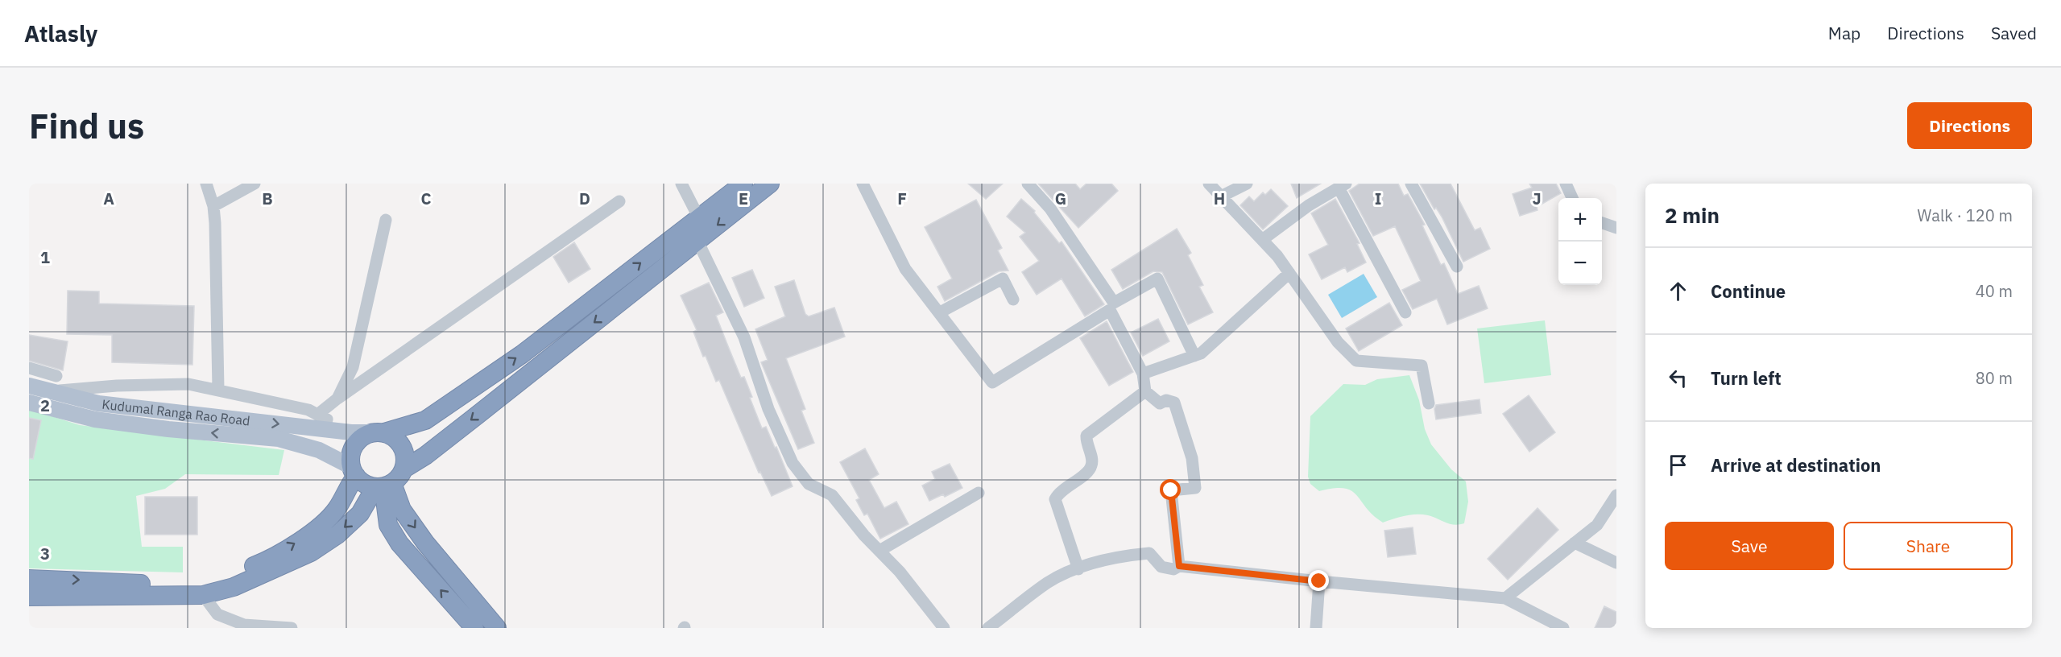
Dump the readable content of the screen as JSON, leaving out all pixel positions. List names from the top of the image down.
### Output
{
  "streets": {
    "main road": ["Kudumal Ranga Rao Road"]
  },
  "page": {
    "header": "Atlasly",
    "nav": ["Map", "Directions", "Saved"],
    "buttons": [
      "Directions",
      ["Save", "Share"]
    ],
    "title": "Find us",
    "heading": ["2 min", "Walk · 120 m"],
    "map_buttons": ["+", "−"],
    "list": [
      ["Continue", "40 m"],
      ["Turn left", "80 m"],
      "Arrive at destination"
    ]
  },
  "grid": {
    "columns": [
      "A",
      "B",
      "C",
      "D",
      "E",
      "F",
      "G",
      "H",
      "I",
      "J"
    ],
    "rows": ["1", "2", "3"]
  }
}
